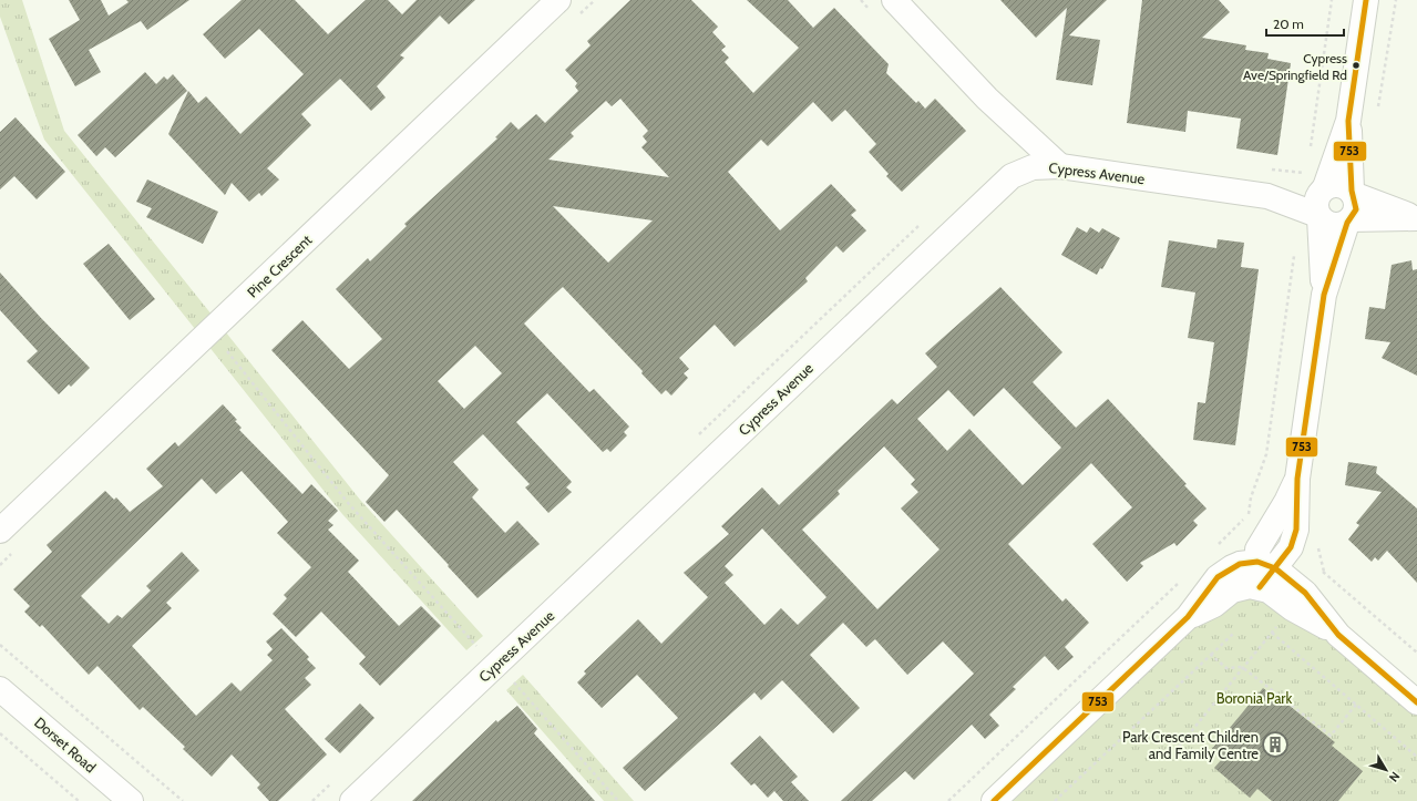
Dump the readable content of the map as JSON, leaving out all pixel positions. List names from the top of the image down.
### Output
{
  "streets": {
    "street": ["Cypress Avenue", "Pine Crescent", "Dorset Road"]
  },
  "parks": ["Boronia Park"],
  "places": {
    "other": ["Cypress Ave/Springfield Rd"],
    "building": ["Park Crescent Children and Family Centre"]
  },
  "lines": ["transit line 753"],
  "scale_bar": "20 m",
  "north": "bottom right"
}
